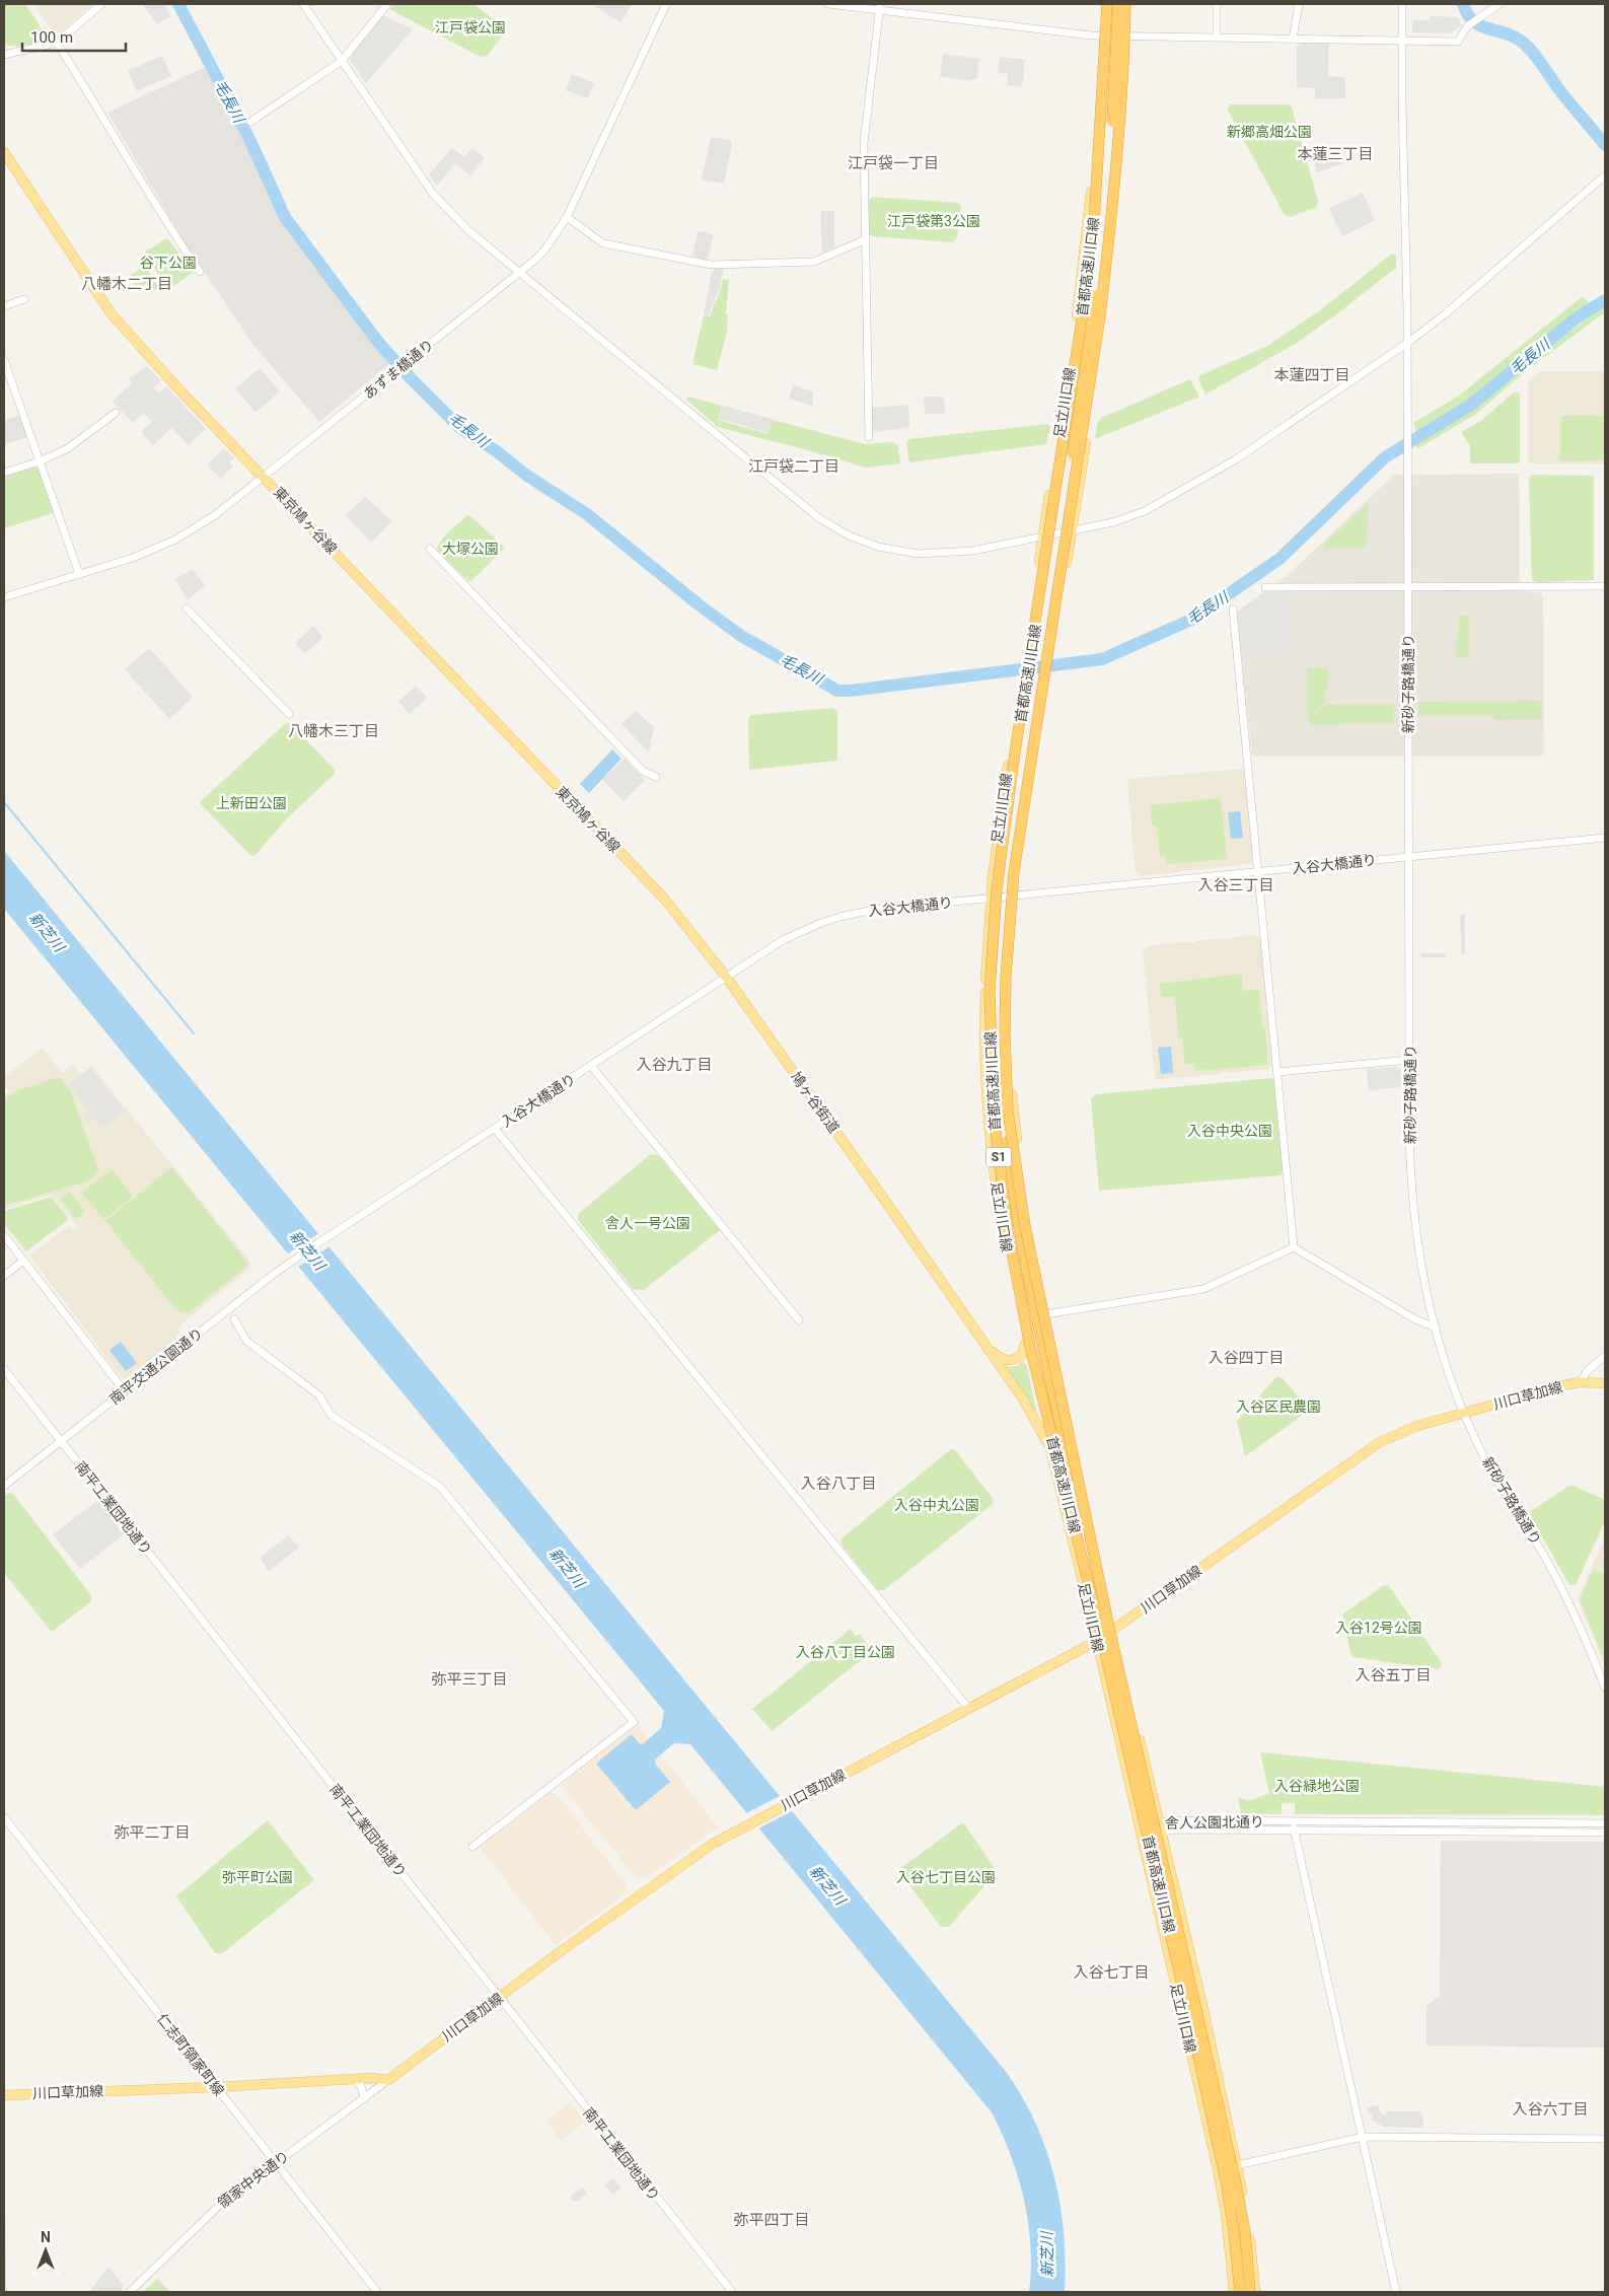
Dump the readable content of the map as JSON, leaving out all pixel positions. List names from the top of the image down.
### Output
{
  "streets": {
    "highway": ["首都高速川口線", "S1"],
    "main road": [
      "足立川口線",
      "東京鳩ヶ谷線",
      "鳩ヶ谷街道",
      "川口草加線"
    ],
    "street": [
      "あずま橋通り",
      "新砂子路橋通り",
      "入谷大橋通り",
      "南平交通公園通り",
      "南平工業団地通り",
      "舎人公園北通り",
      "仁志町領家町線",
      "領家中央通り"
    ]
  },
  "crossings": [
    ["首都高速川口線", "足立川口線"],
    ["あずま橋通り", "東京鳩ヶ谷線"],
    ["足立川口線", "入谷大橋通り"],
    ["足立川口線", "鳩ヶ谷街道"],
    ["足立川口線", "川口草加線"],
    ["足立川口線", "舎人公園北通り"],
    ["東京鳩ヶ谷線", "鳩ヶ谷街道"],
    ["新砂子路橋通り", "入谷大橋通り"],
    ["新砂子路橋通り", "川口草加線"],
    ["入谷大橋通り", "鳩ヶ谷街道"],
    ["入谷大橋通り", "南平交通公園通り"],
    ["南平交通公園通り", "南平工業団地通り"],
    ["川口草加線", "南平工業団地通り"],
    ["川口草加線", "仁志町領家町線"],
    ["川口草加線", "領家中央通り"],
    ["仁志町領家町線", "領家中央通り"]
  ],
  "districts": [
    "本蓮三丁目",
    "江戸袋一丁目",
    "八幡木二丁目",
    "本蓮四丁目",
    "江戸袋二丁目",
    "八幡木三丁目",
    "入谷三丁目",
    "入谷九丁目",
    "入谷四丁目",
    "入谷八丁目",
    "入谷五丁目",
    "弥平三丁目",
    "弥平二丁目",
    "入谷七丁目",
    "入谷六丁目",
    "弥平四丁目"
  ],
  "water": ["毛長川", "新芝川"],
  "parks": [
    "江戸袋公園",
    "新郷高畑公園",
    "江戸袋第3公園",
    "谷下公園",
    "大塚公園",
    "上新田公園",
    "入谷中央公園",
    "舎人一号公園",
    "入谷区民農園",
    "入谷中丸公園",
    "入谷12号公園",
    "入谷八丁目公園",
    "入谷緑地公園",
    "弥平町公園",
    "入谷七丁目公園"
  ],
  "scale_bar": "100 m",
  "north": "top"
}
